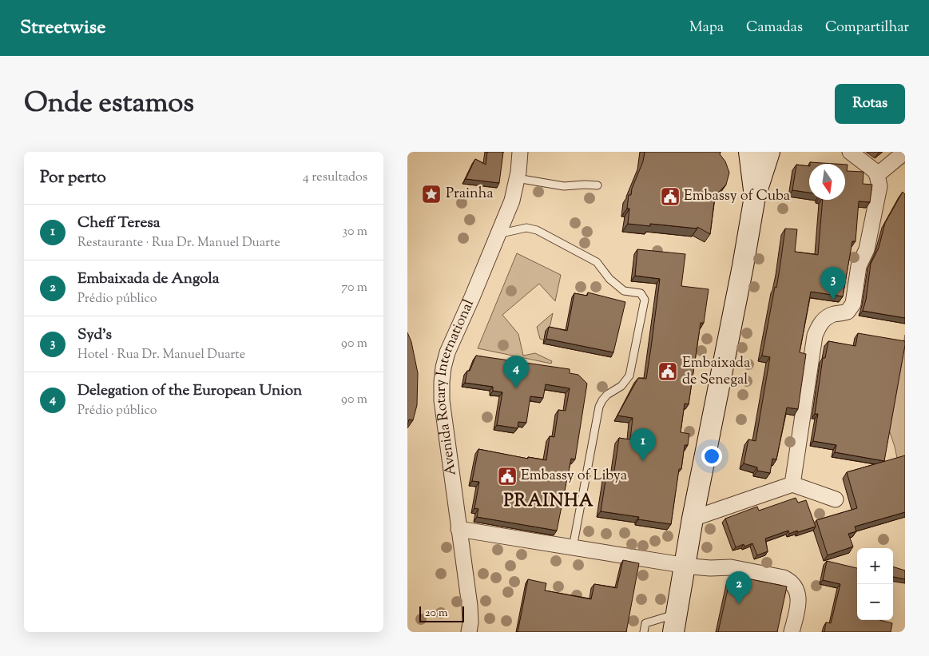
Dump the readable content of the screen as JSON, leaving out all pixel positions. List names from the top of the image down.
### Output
{
  "streets": {
    "street": ["Avenida Rotary International"]
  },
  "districts": ["PRAINHA"],
  "places": {
    "place": ["Prainha"],
    "public building": ["Embassy of Cuba", "Embaixada de Senegal", "Embassy of Libya"]
  },
  "scale_bar": "20 m",
  "north": "bottom",
  "page": {
    "header": "Streetwise",
    "nav": ["Mapa", "Camadas", "Compartilhar"],
    "title": "Onde estamos",
    "buttons": "Rotas",
    "heading": ["Por perto", "4 resultados"],
    "list": [
      {
        "mark": "1",
        "name": "Cheff Teresa",
        "note": "Restaurante · Rua Dr. Manuel Duarte",
        "value": "30 m"
      },
      {
        "mark": "2",
        "name": "Embaixada de Angola",
        "note": "Prédio público",
        "value": "70 m"
      },
      {
        "mark": "3",
        "name": "Syd’s",
        "note": "Hotel · Rua Dr. Manuel Duarte",
        "value": "90 m"
      },
      {
        "mark": "4",
        "name": "Delegation of the European Union",
        "note": "Prédio público",
        "value": "90 m"
      }
    ],
    "pins": [
      "3",
      "4",
      "1",
      "2"
    ],
    "map_buttons": ["+", "−"],
    "scale": "20 m"
  }
}
